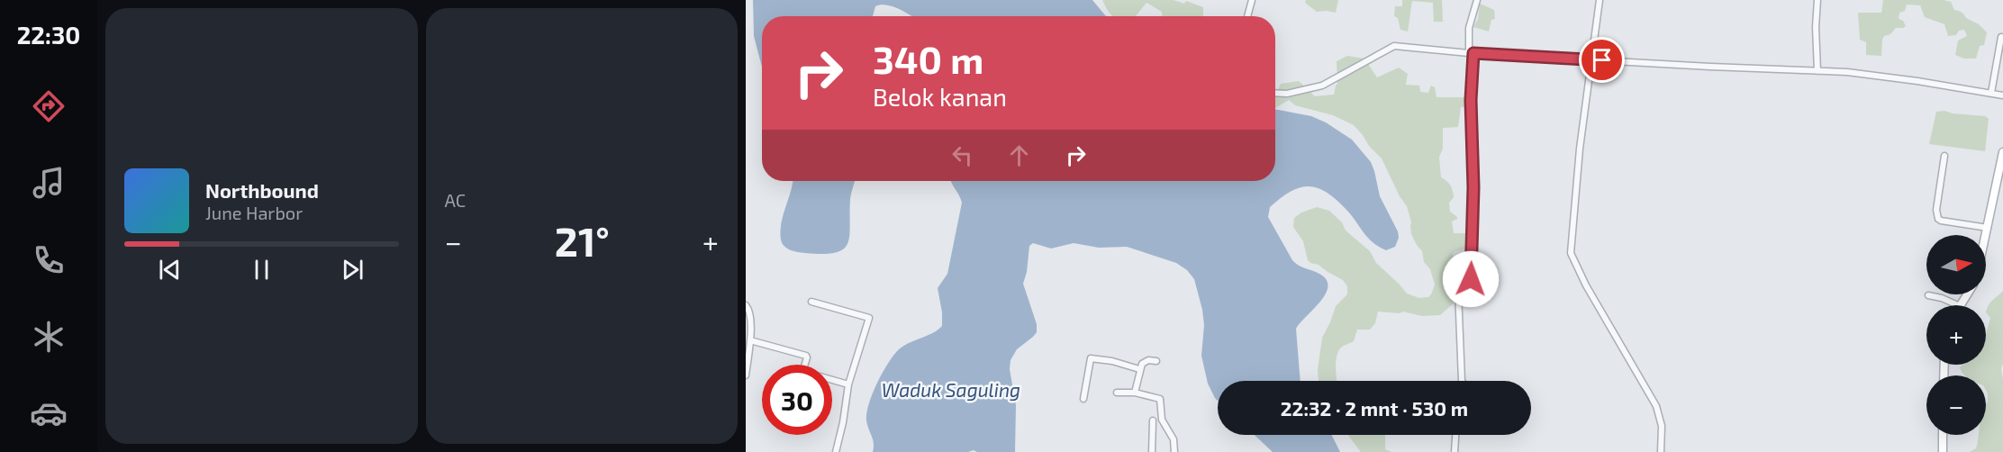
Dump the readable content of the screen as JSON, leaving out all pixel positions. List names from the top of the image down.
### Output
{
  "water": ["Waduk Saguling"],
  "north": "right",
  "page": {
    "tabs": "22:30",
    "tile": "AC",
    "turn": ["340 m", "Belok kanan"],
    "song": ["Northbound", "June Harbor"],
    "heat": ["−", "21°", "+"],
    "map_buttons": ["+", "−"],
    "limit": "30",
    "trip": "22:32 · 2 mnt · 530 m"
  }
}
